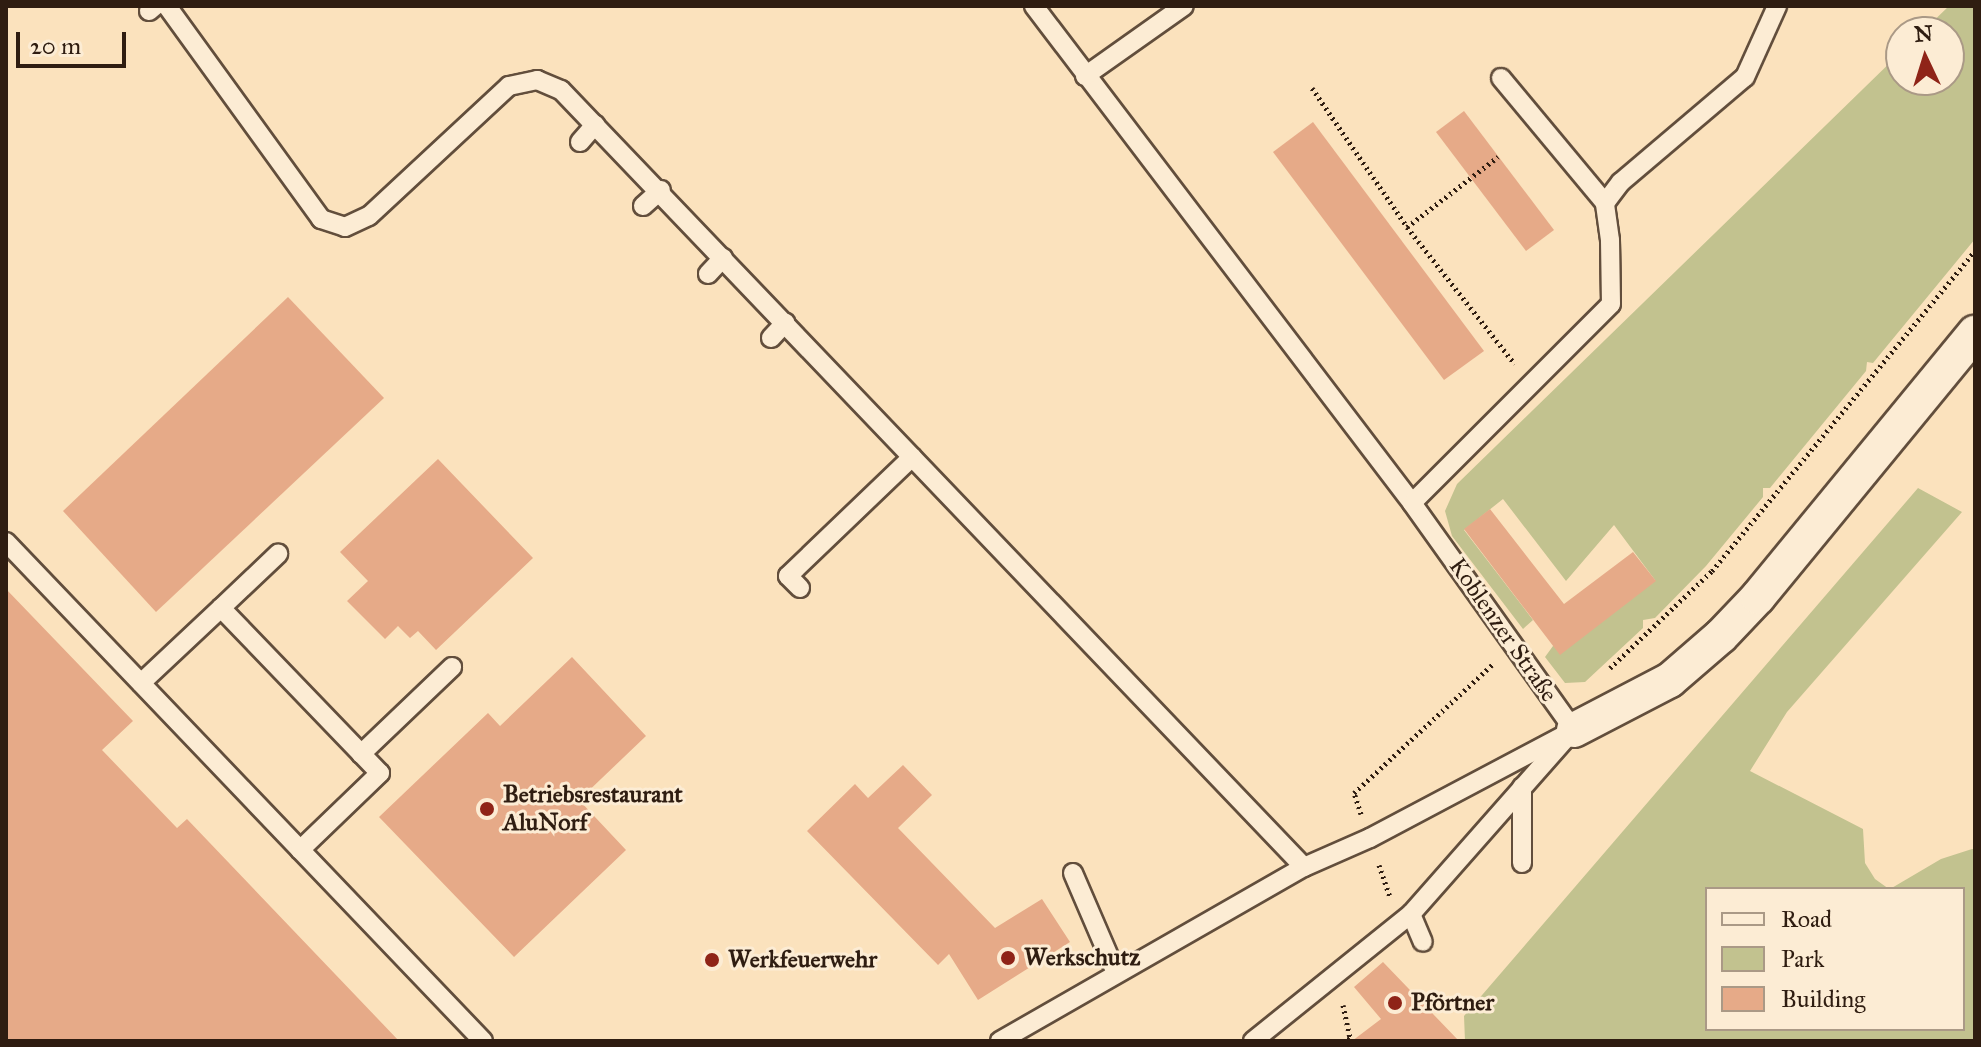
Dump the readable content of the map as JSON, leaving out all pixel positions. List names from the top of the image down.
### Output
{
  "streets": {
    "lane": ["Koblenzer Straße"]
  },
  "places": [
    "Betriebsrestaurant AluNorf",
    "Werkschutz",
    "Werkfeuerwehr",
    "Pförtner"
  ],
  "legend": ["Road", "Park", "Building"],
  "scale_bar": "20 m",
  "north": "top"
}
